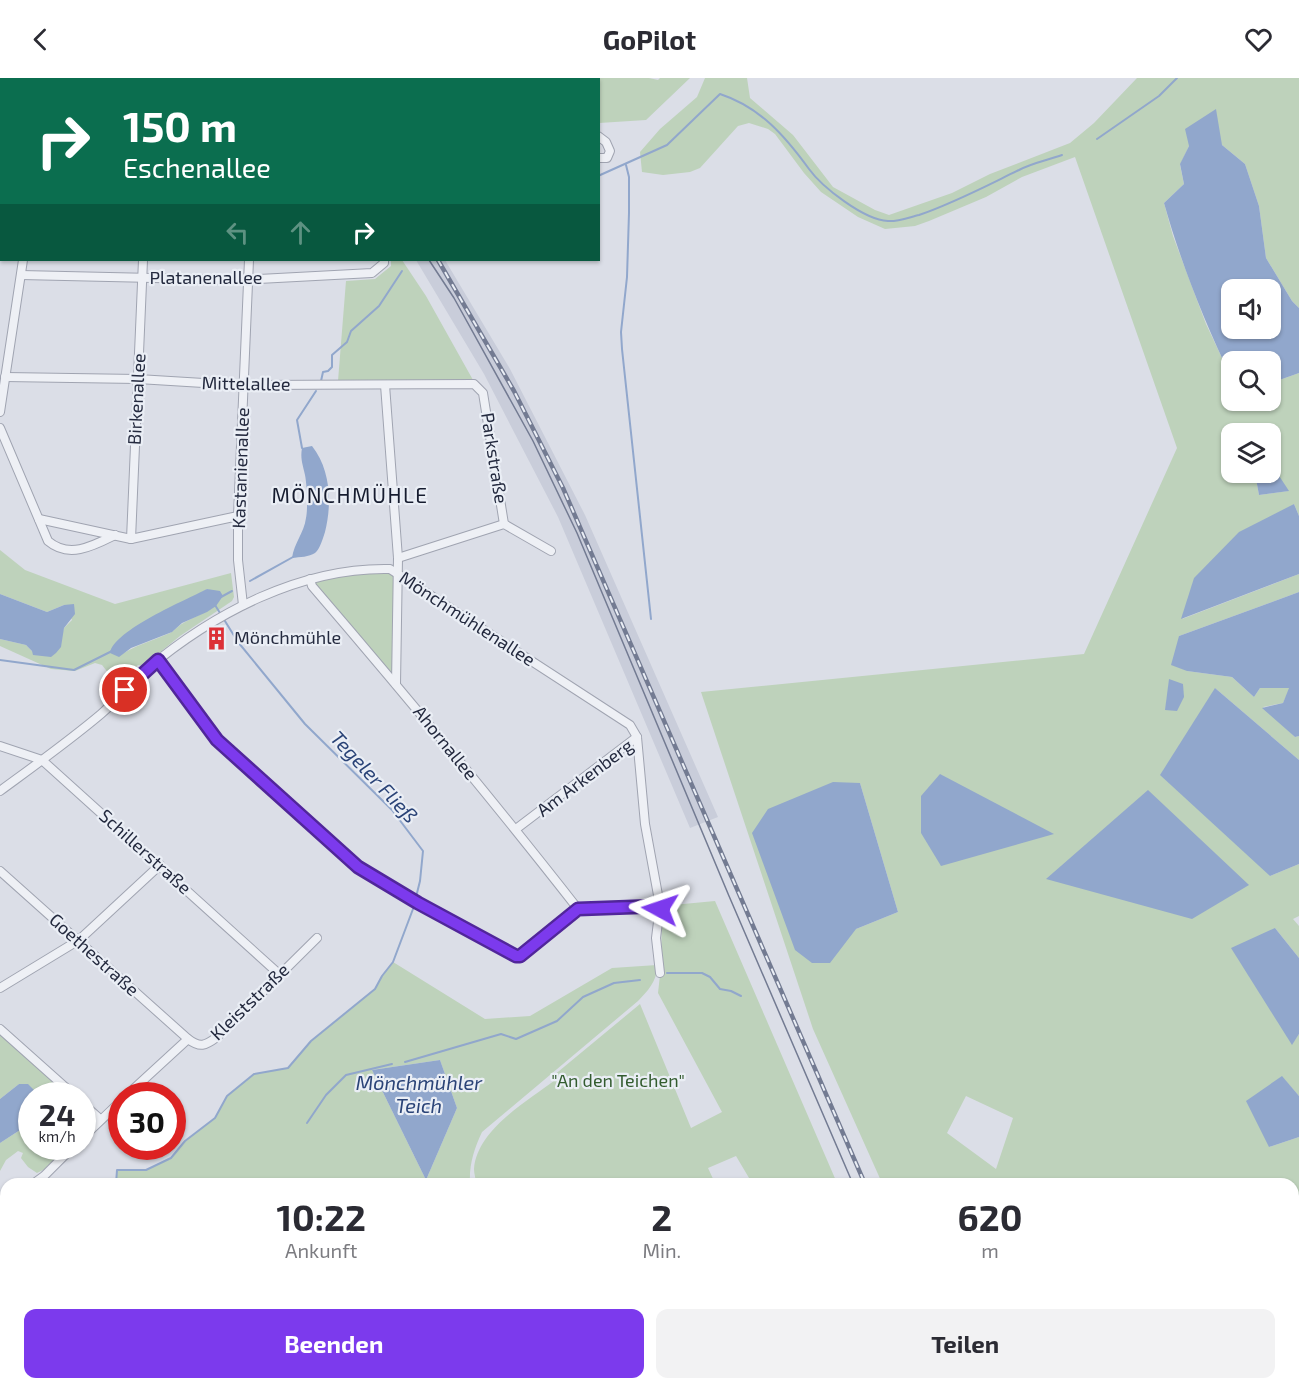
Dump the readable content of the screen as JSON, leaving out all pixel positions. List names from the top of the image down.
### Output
{
  "streets": {
    "street": [
      "Platanenallee",
      "Mittelallee",
      "Birkenallee",
      "Parkstraße",
      "Kastanienallee",
      "Mönchmühlenallee",
      "Ahornallee",
      "Am Arkenberg",
      "Schillerstraße",
      "Goethestraße",
      "Kleiststraße"
    ]
  },
  "crossings": [
    ["Platanenallee", "Birkenallee"],
    ["Platanenallee", "Kastanienallee"],
    ["Mittelallee", "Birkenallee"],
    ["Mittelallee", "Parkstraße"],
    ["Mittelallee", "Kastanienallee"],
    ["Kastanienallee", "Mönchmühlenallee"],
    ["Mönchmühlenallee", "Ahornallee"],
    ["Mönchmühlenallee", "Am Arkenberg"],
    ["Mönchmühlenallee", "Schillerstraße"],
    ["Ahornallee", "Am Arkenberg"],
    ["Schillerstraße", "Kleiststraße"],
    ["Goethestraße", "Kleiststraße"]
  ],
  "districts": ["MÖNCHMÜHLE"],
  "water": ["Tegeler Fließ", "Mönchmühler Teich"],
  "parks": ["\"An den Teichen\""],
  "places": {
    "building": ["Mönchmühle"]
  },
  "page": {
    "header": "GoPilot",
    "turn": ["150 m", "Eschenallee"],
    "speed": "24 km/h",
    "limit": "30",
    "eta": [
      "10:22",
      "Ankunft",
      "2",
      "Min.",
      "620",
      "m"
    ],
    "buttons": ["Beenden", "Teilen"]
  }
}
